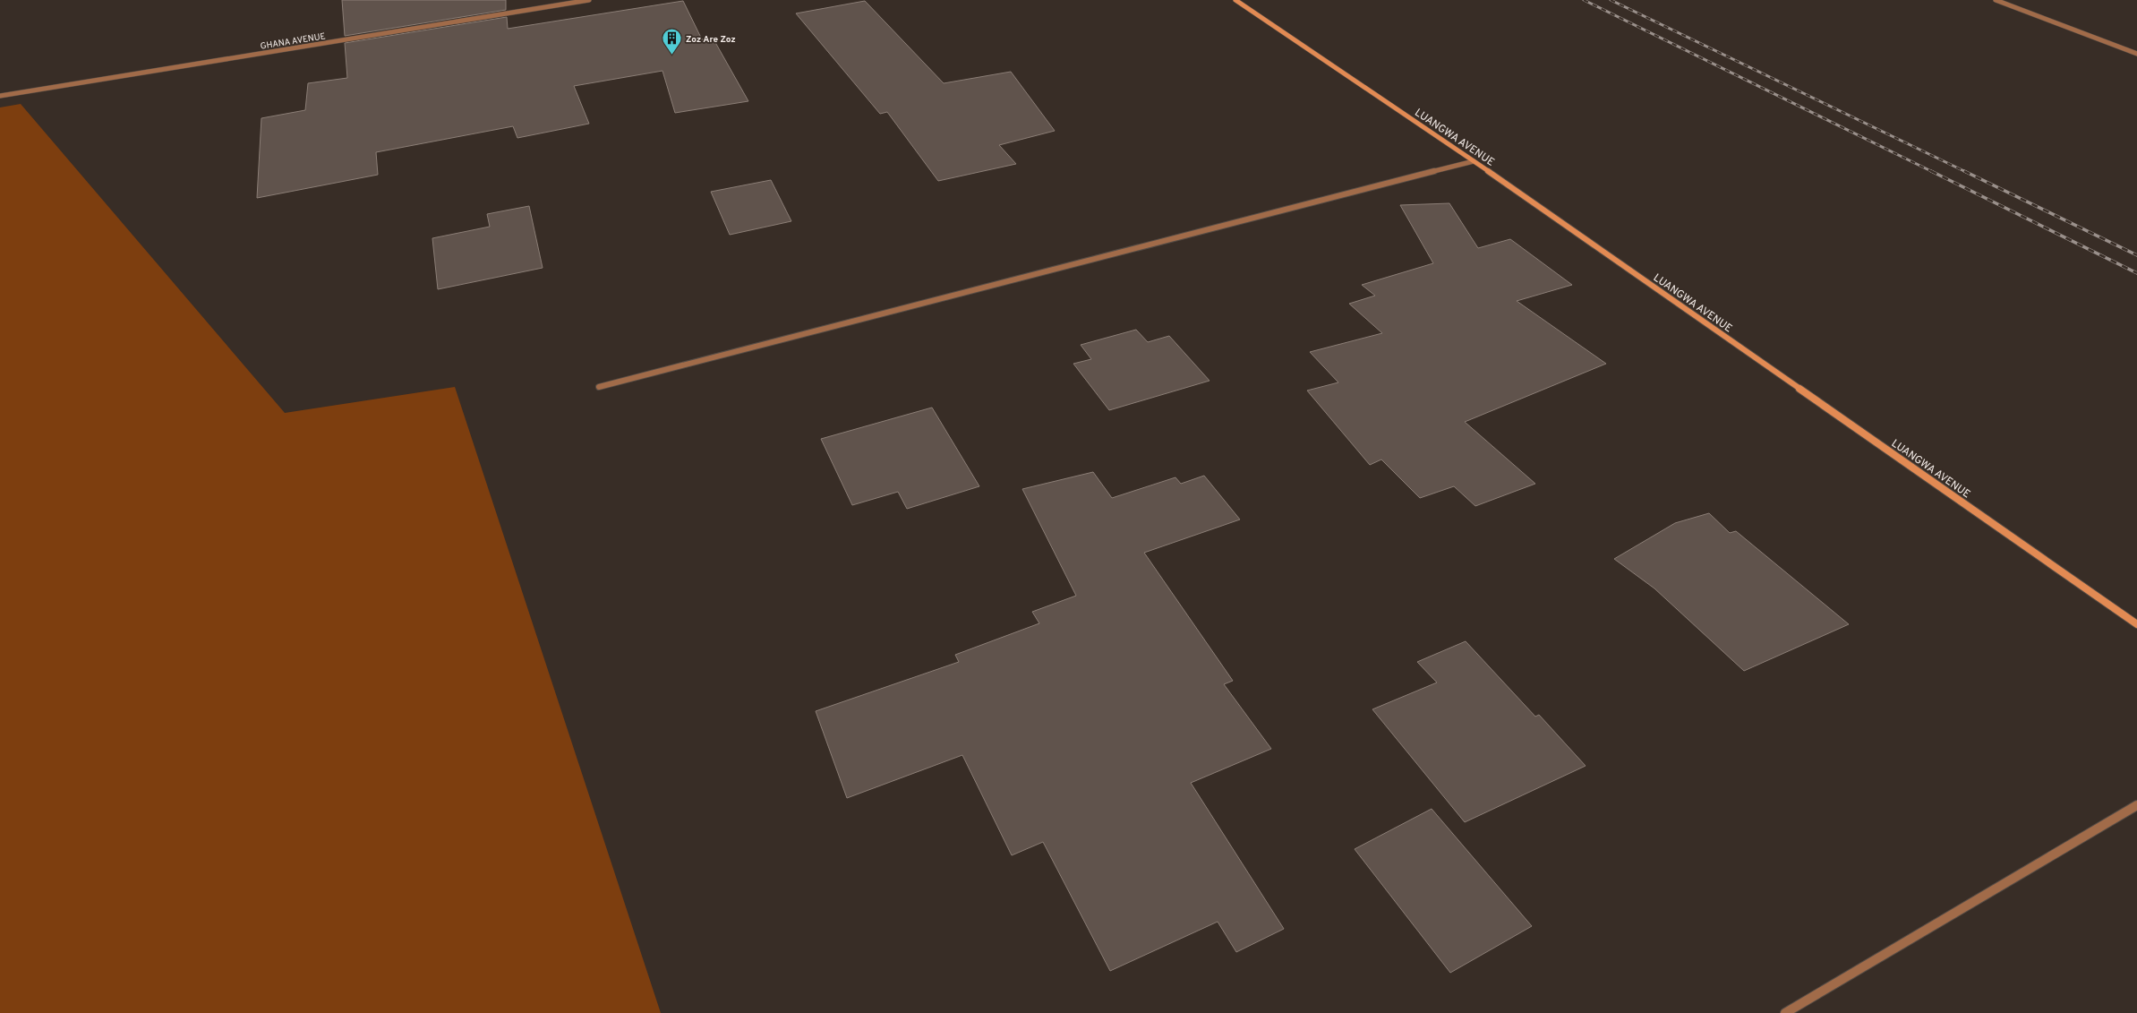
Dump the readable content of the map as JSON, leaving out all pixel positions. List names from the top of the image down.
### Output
{
  "streets": {
    "main road": ["LUANGWA AVENUE"],
    "street": ["GHANA AVENUE"]
  },
  "places": {
    "building": ["Zoz Are Zoz"]
  }
}
